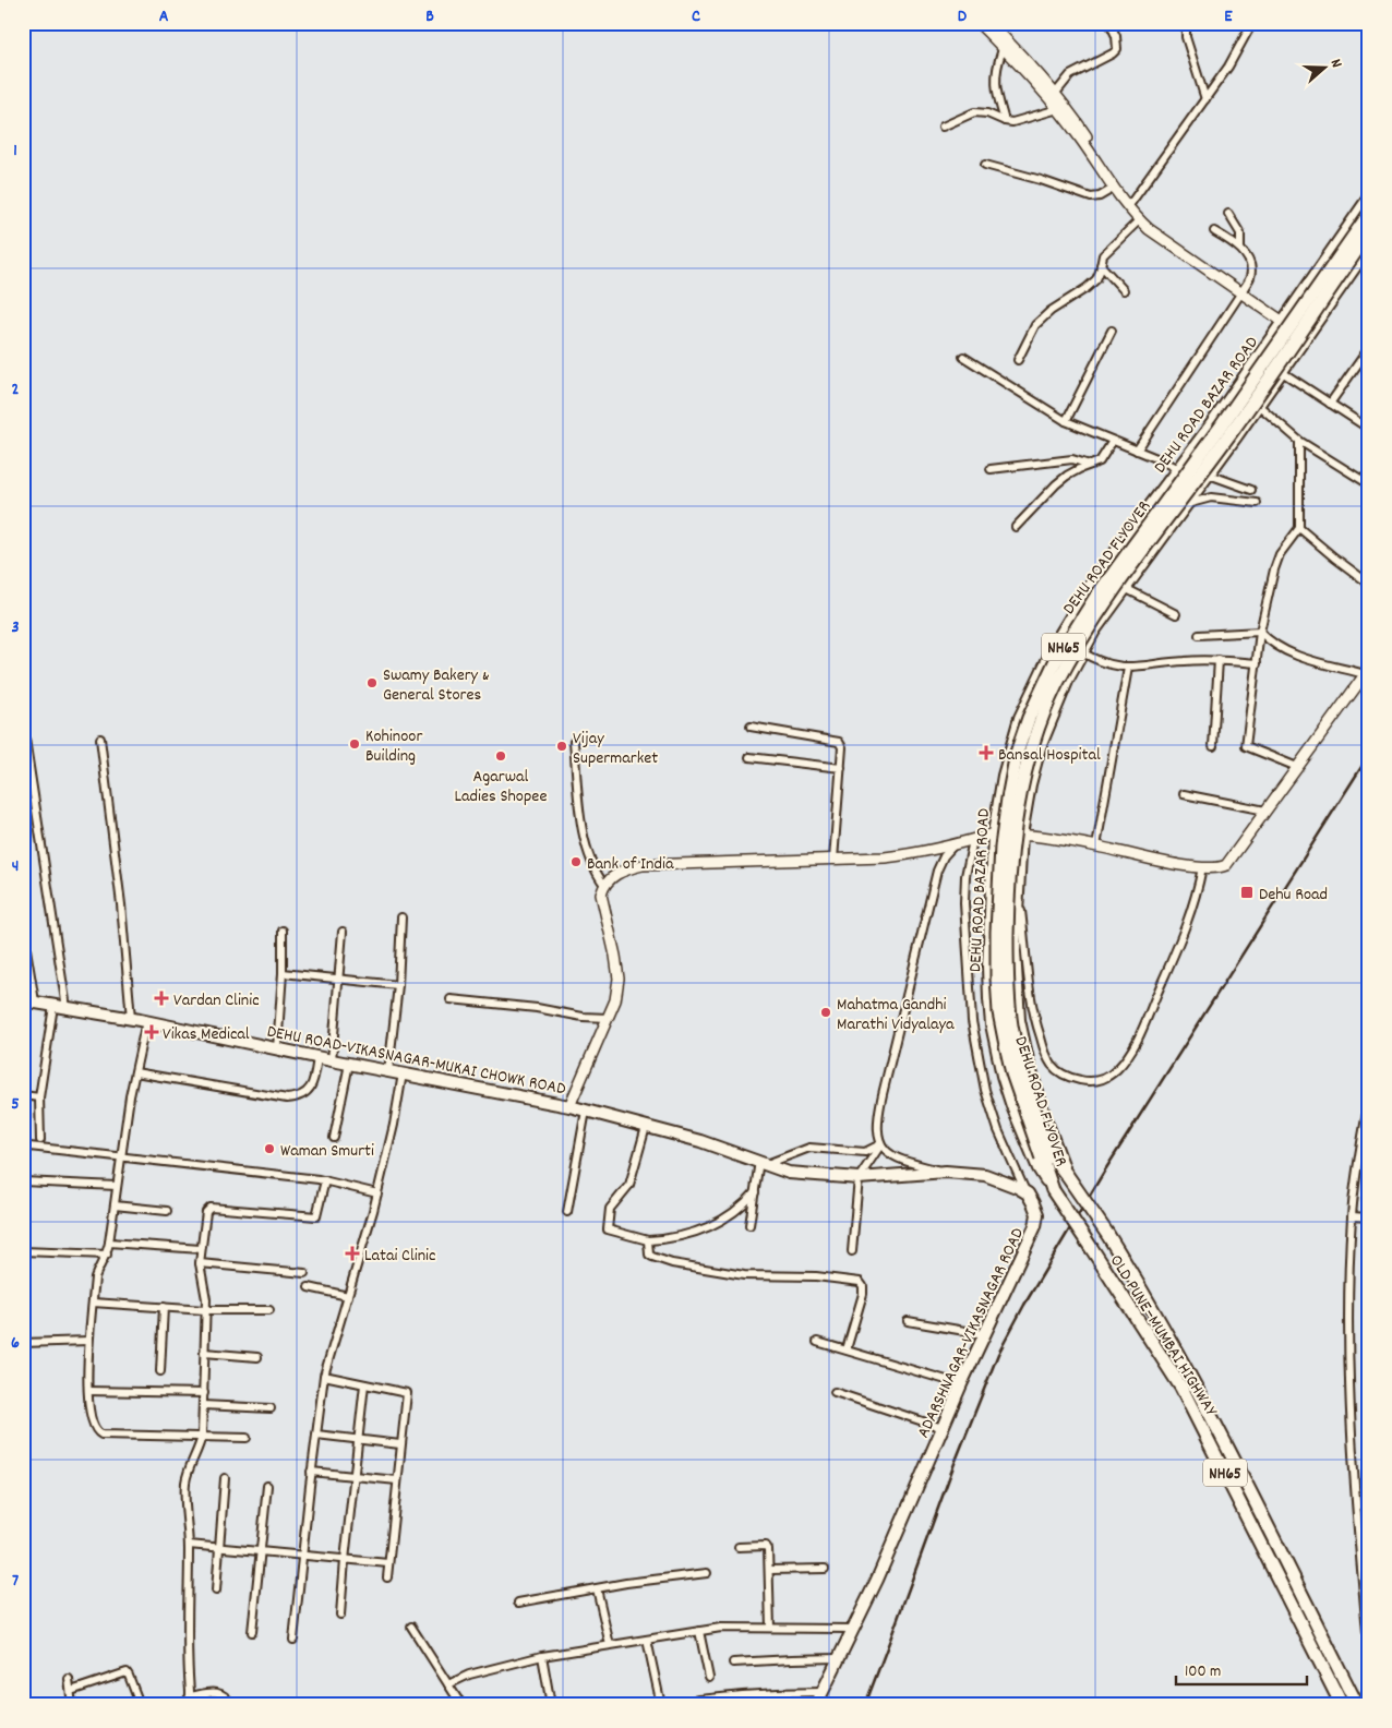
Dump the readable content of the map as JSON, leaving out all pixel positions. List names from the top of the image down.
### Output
{
  "streets": {
    "highway": ["DEHU ROAD FLYOVER", "NH65", "OLD PUNE–MUMBAI HIGHWAY"],
    "main road": ["DEHU ROAD BAZAR ROAD", "DEHU ROAD-VIKASNAGAR-MUKAI CHOWK ROAD", "ADARSHNAGAR-VIKASNAGAR ROAD"]
  },
  "crossings": [
    ["DEHU ROAD BAZAR ROAD", "DEHU ROAD FLYOVER"],
    ["DEHU ROAD BAZAR ROAD", "OLD PUNE–MUMBAI HIGHWAY"],
    ["DEHU ROAD FLYOVER", "OLD PUNE–MUMBAI HIGHWAY"]
  ],
  "places": {
    "other": [
      "Swamy Bakery & General Stores",
      "Kohinoor Building",
      "Vijay Supermarket",
      "Agarwal Ladies Shopee",
      "Bank of India",
      "Mahatma Gandhi Marathi Vidyalaya",
      "Waman Smurti"
    ],
    "health": [
      "Bansal Hospital",
      "Vardan Clinic",
      "Vikas Medical",
      "Latai Clinic"
    ],
    "transit": ["Dehu Road"]
  },
  "scale_bar": "100 m",
  "north": "right",
  "grid": {
    "columns": [
      "A",
      "B",
      "C",
      "D",
      "E"
    ],
    "rows": [
      "1",
      "2",
      "3",
      "4",
      "5",
      "6",
      "7"
    ]
  }
}
